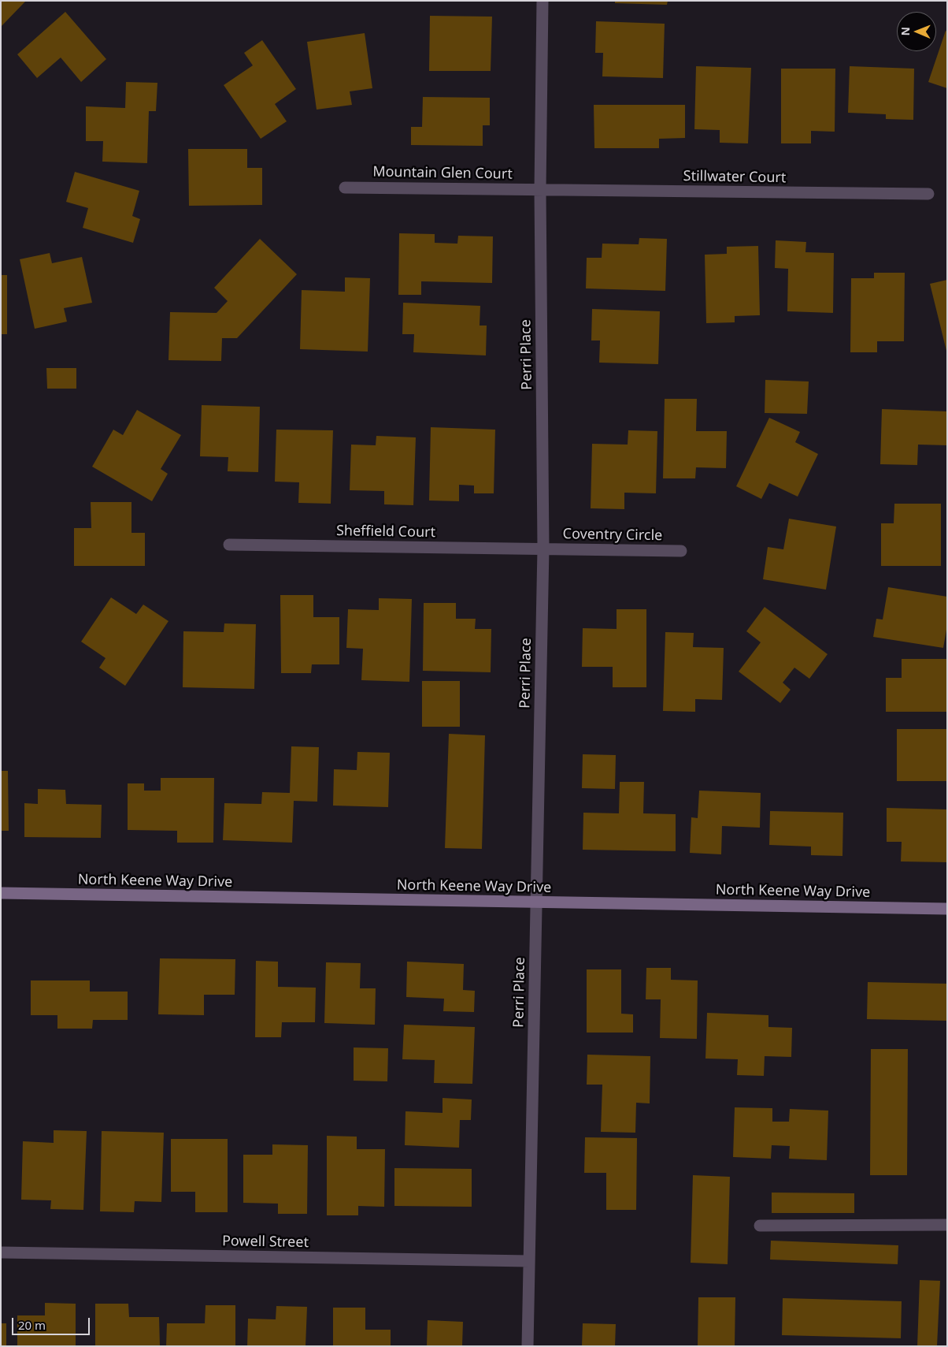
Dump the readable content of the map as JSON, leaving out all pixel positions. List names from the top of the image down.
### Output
{
  "streets": {
    "street": [
      "Mountain Glen Court",
      "Stillwater Court",
      "Perri Place",
      "Sheffield Court",
      "Coventry Circle",
      "North Keene Way Drive",
      "Powell Street"
    ]
  },
  "crossings": [
    ["Mountain Glen Court", "Stillwater Court"],
    ["Mountain Glen Court", "Perri Place"],
    ["Stillwater Court", "Perri Place"],
    ["Perri Place", "Sheffield Court"],
    ["Perri Place", "Coventry Circle"],
    ["Perri Place", "North Keene Way Drive"],
    ["Perri Place", "Powell Street"],
    ["Sheffield Court", "Coventry Circle"]
  ],
  "scale_bar": "20 m",
  "north": "left"
}
